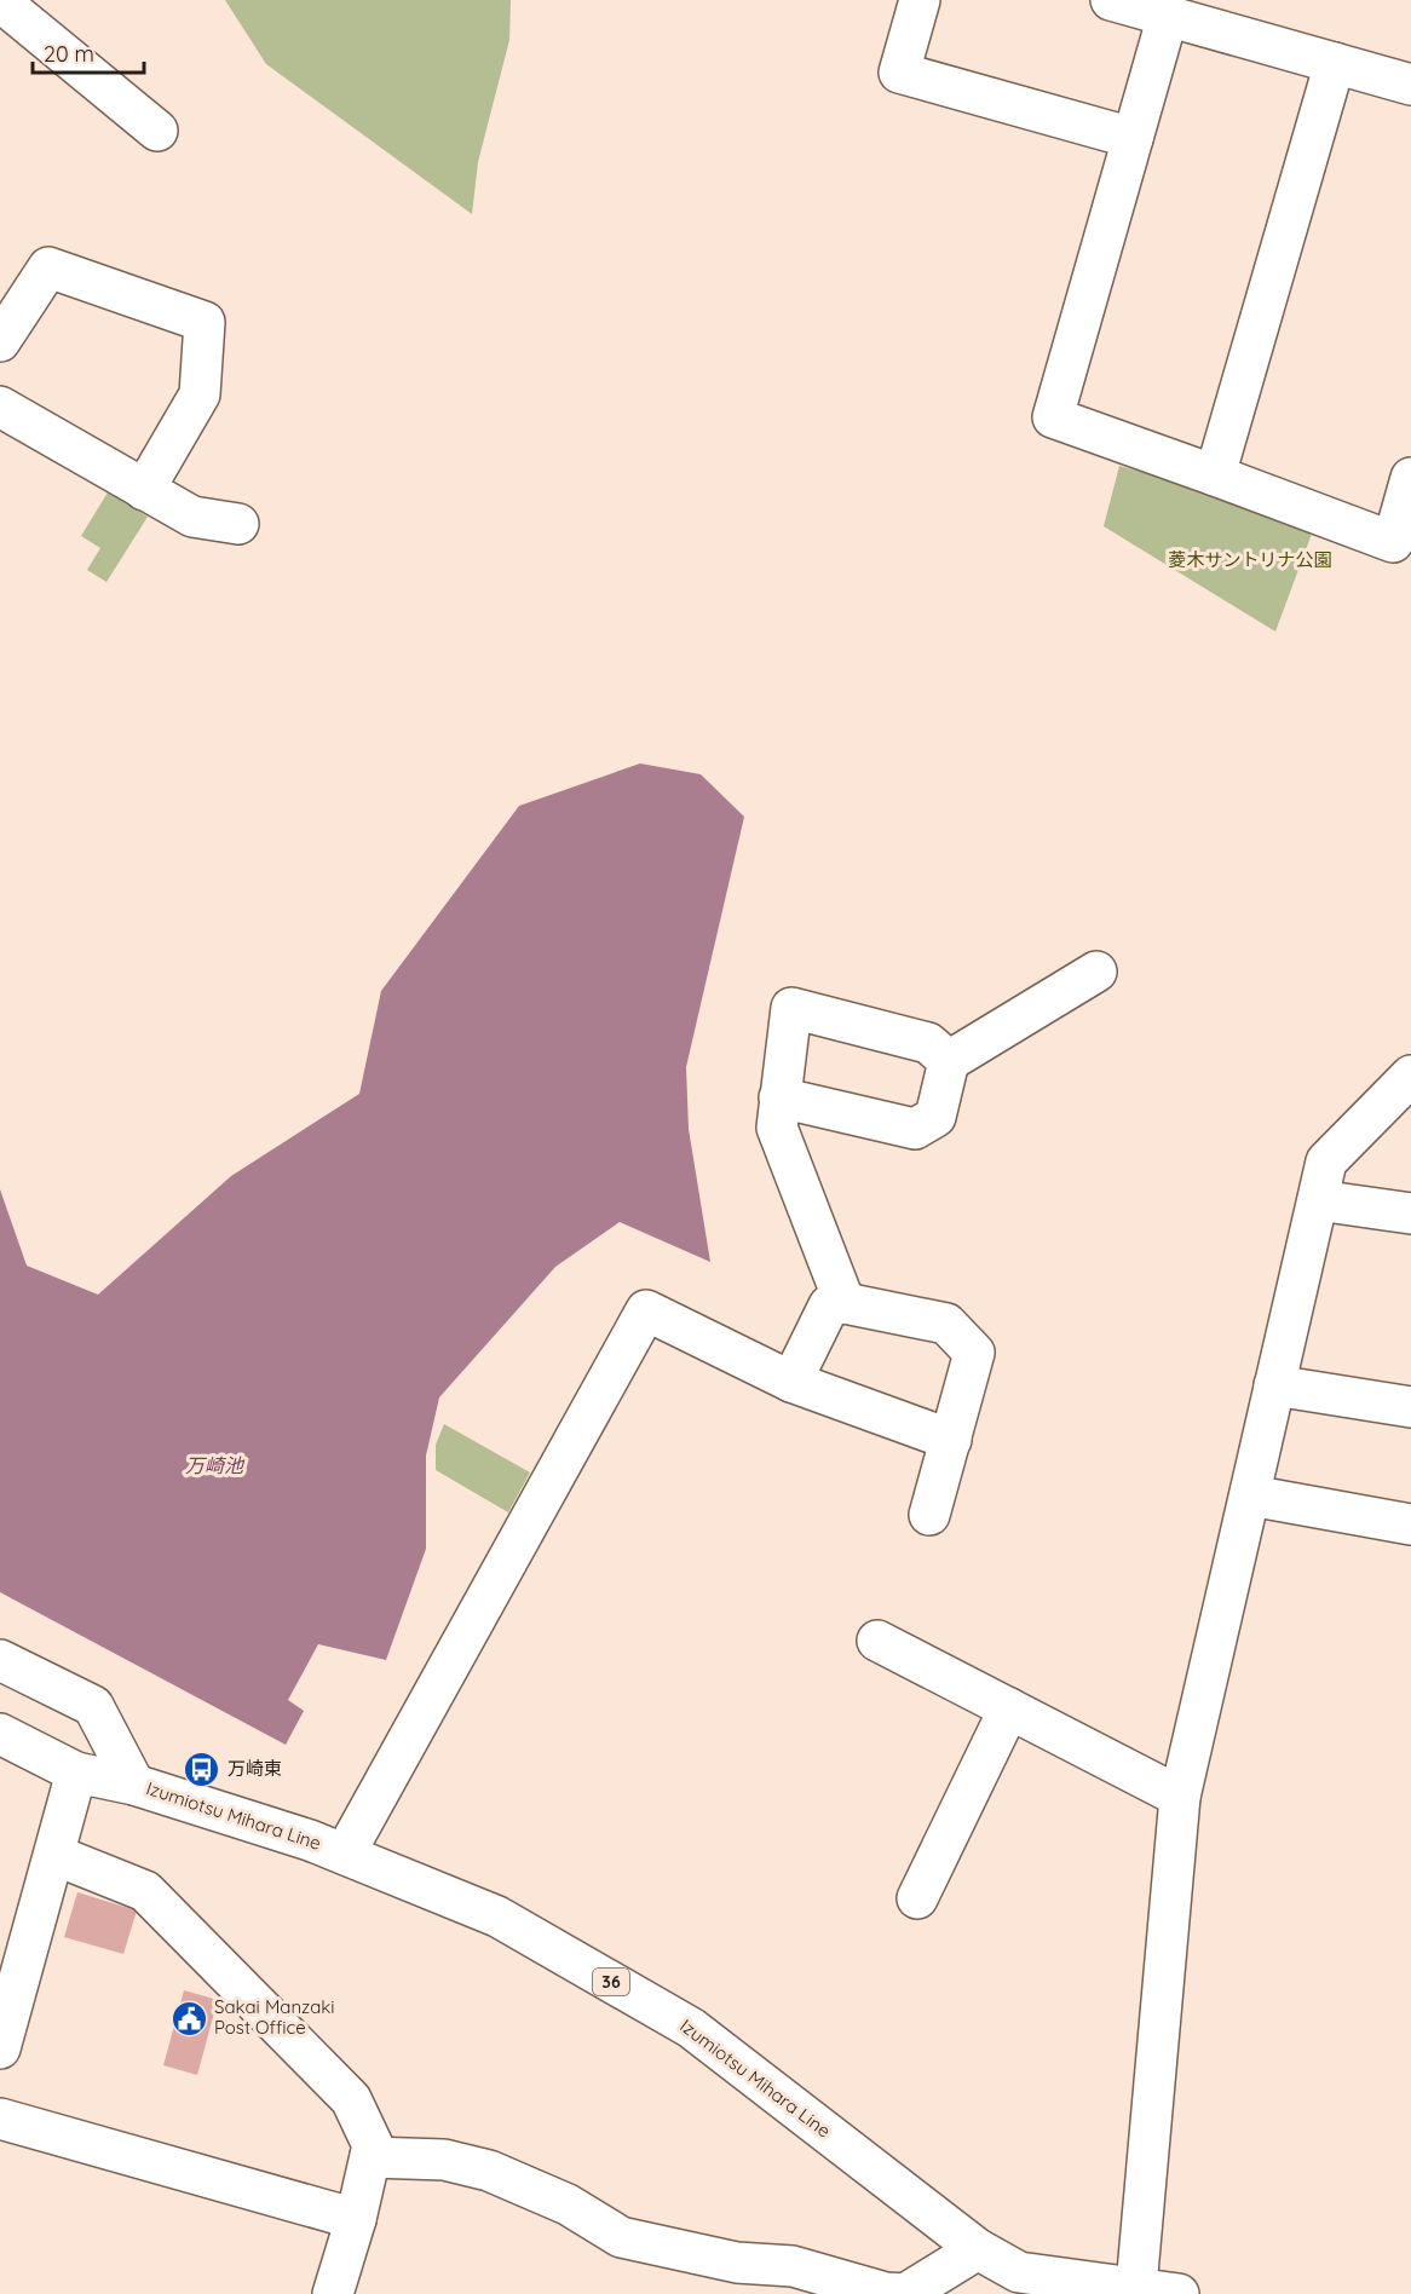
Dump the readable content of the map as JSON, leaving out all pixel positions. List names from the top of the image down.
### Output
{
  "streets": {
    "street": ["Izumiotsu Mihara Line", "36"]
  },
  "water": ["万崎池"],
  "parks": ["菱木サントリナ公園"],
  "places": {
    "bus stop": ["万崎東"],
    "public building": ["Sakai Manzaki Post Office"]
  },
  "scale_bar": "20 m"
}
